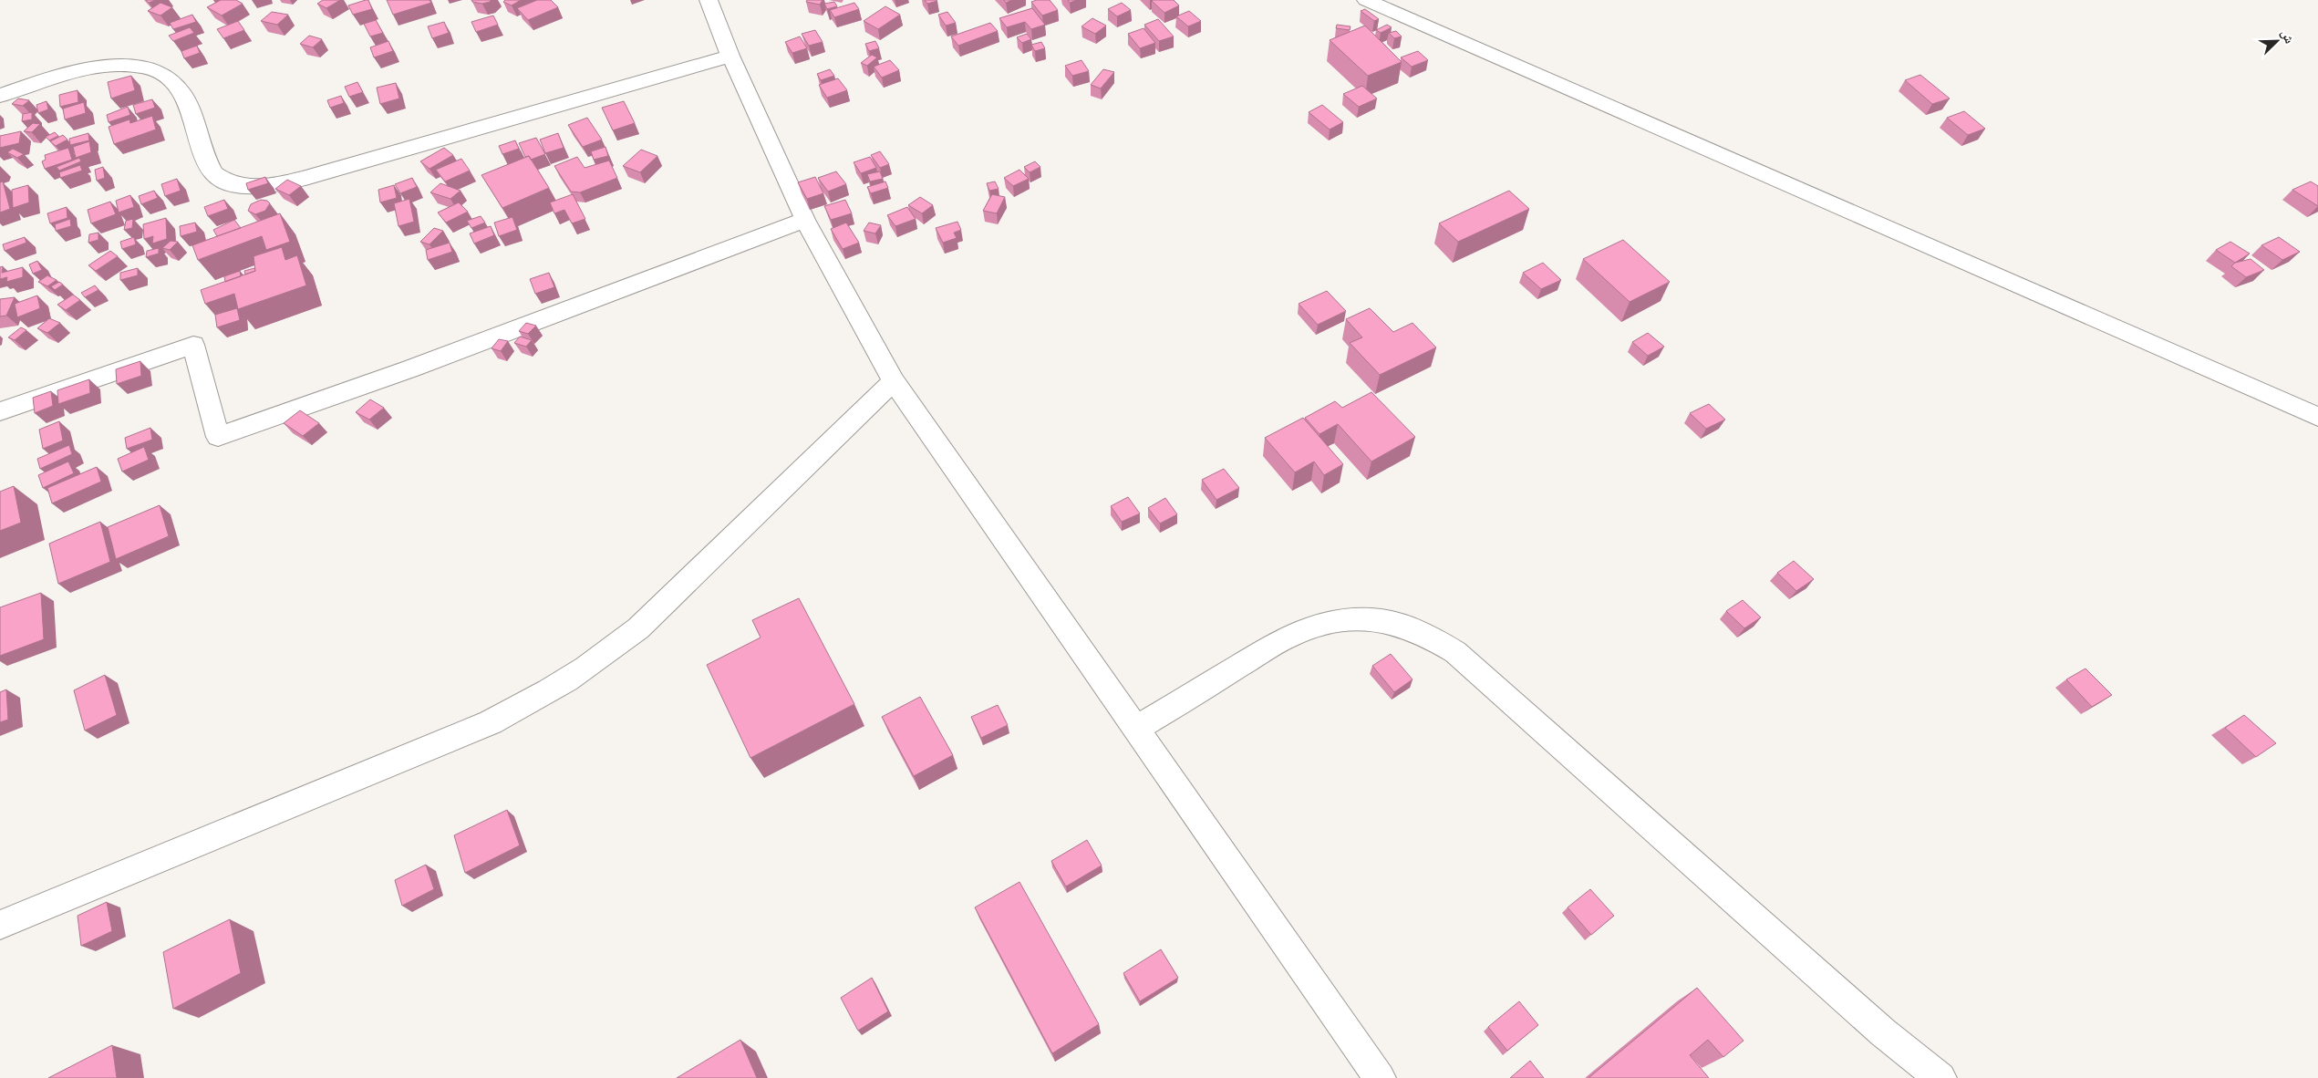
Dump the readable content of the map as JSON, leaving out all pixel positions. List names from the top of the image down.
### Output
{
  "north": "top right"
}
